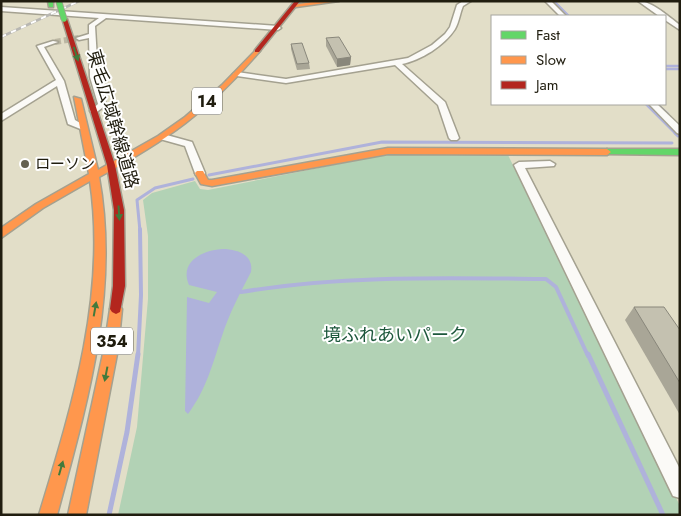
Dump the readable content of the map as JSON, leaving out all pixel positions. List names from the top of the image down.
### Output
{
  "streets": {
    "main road": ["14", "東毛広域幹線道路", "354"]
  },
  "crossings": [
    ["14", "東毛広域幹線道路"]
  ],
  "parks": ["境ふれあいパーク"],
  "places": ["ローソン"],
  "legend": ["Fast", "Slow", "Jam"]
}
